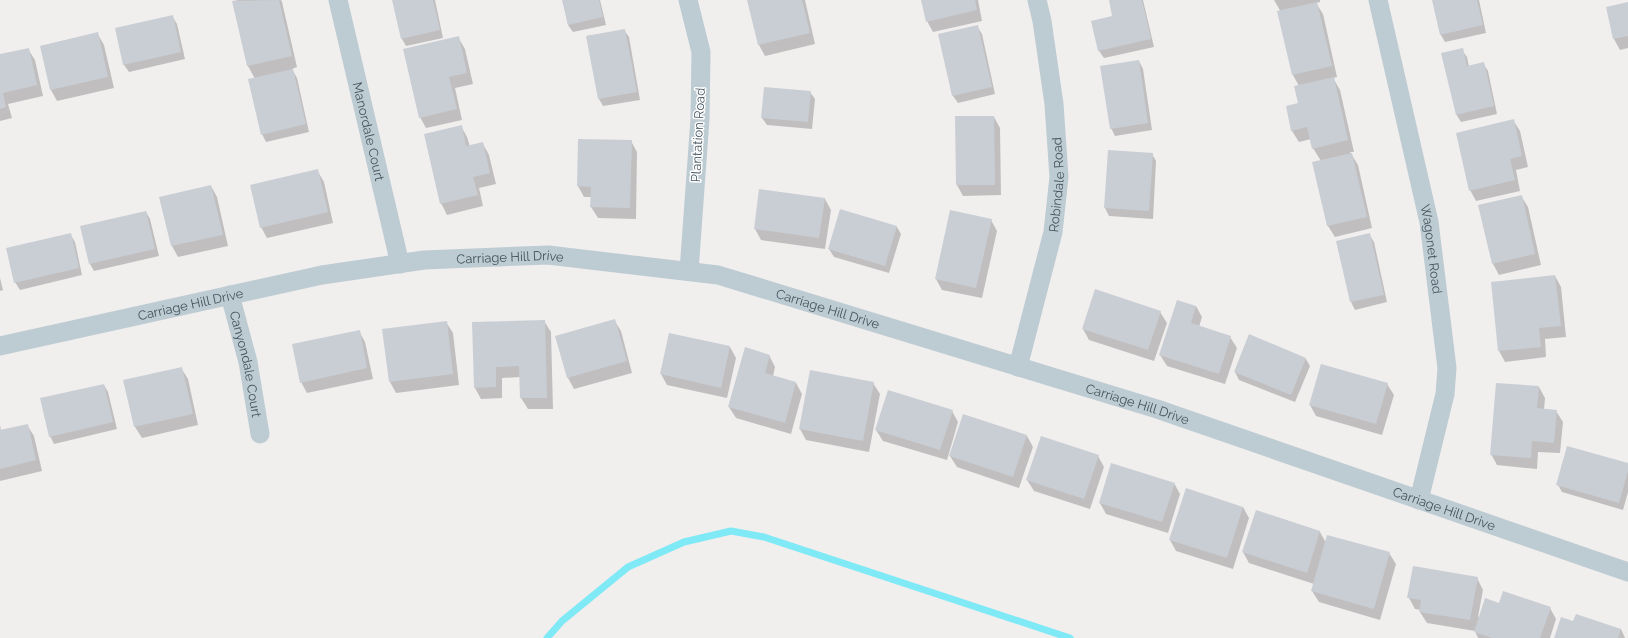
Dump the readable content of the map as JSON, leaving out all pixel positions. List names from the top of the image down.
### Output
{
  "streets": {
    "street": [
      "Manordale Court",
      "Plantation Road",
      "Robindale Road",
      "Wagonet Road",
      "Carriage Hill Drive",
      "Canyondale Court"
    ]
  },
  "crossings": [
    ["Manordale Court", "Carriage Hill Drive"],
    ["Plantation Road", "Carriage Hill Drive"],
    ["Robindale Road", "Carriage Hill Drive"],
    ["Wagonet Road", "Carriage Hill Drive"],
    ["Carriage Hill Drive", "Canyondale Court"]
  ]
}
